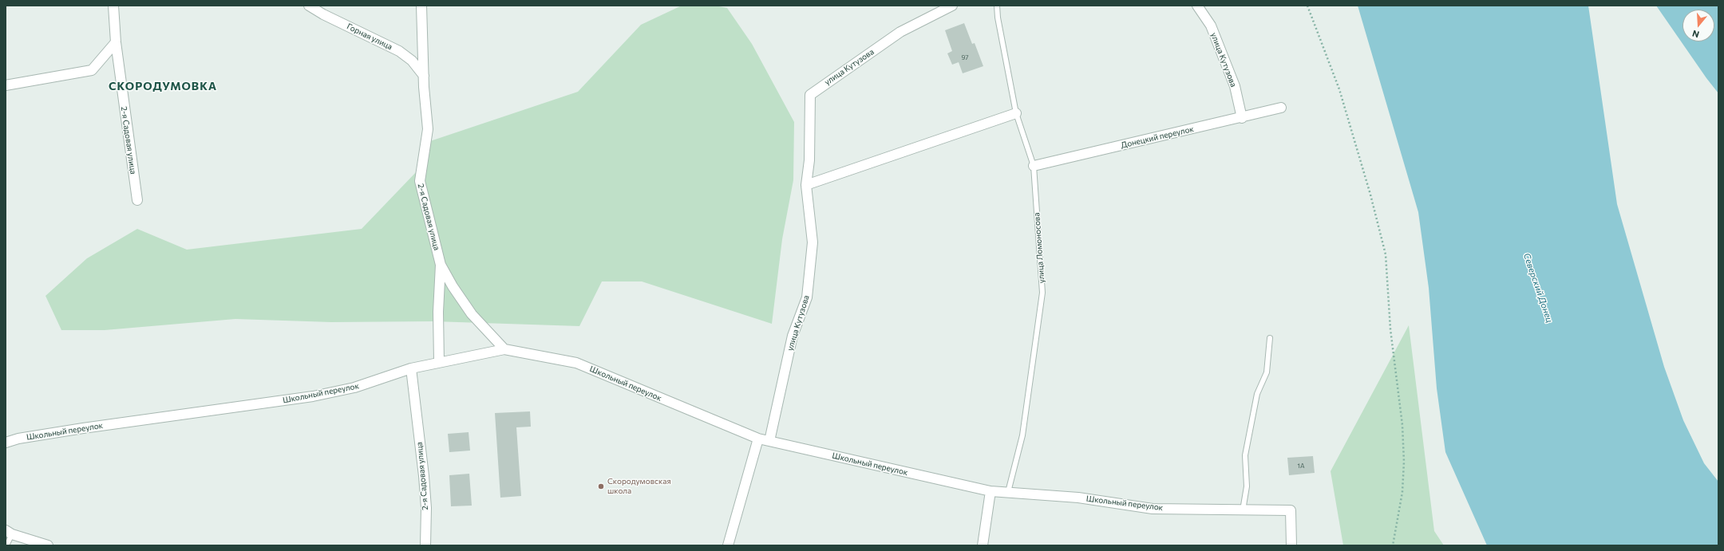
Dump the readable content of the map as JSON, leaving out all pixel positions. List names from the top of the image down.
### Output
{
  "streets": {
    "street": [
      "Горная улица",
      "улица Кутузова",
      "Донецкий переулок",
      "2-я Садовая улица",
      "Школьный переулок"
    ],
    "lane": ["улица Ломоносова"]
  },
  "crossings": [
    ["Горная улица", "2-я Садовая улица"],
    ["улица Кутузова", "Донецкий переулок"],
    ["улица Кутузова", "Школьный переулок"],
    ["Донецкий переулок", "улица Ломоносова"],
    ["2-я Садовая улица", "Школьный переулок"],
    ["улица Ломоносова", "Школьный переулок"]
  ],
  "districts": ["СКОРОДУМОВКА"],
  "water": ["Северский Донец"],
  "places": ["Скородумовская школа"],
  "house_numbers": ["97", "1А"],
  "north": "bottom"
}
